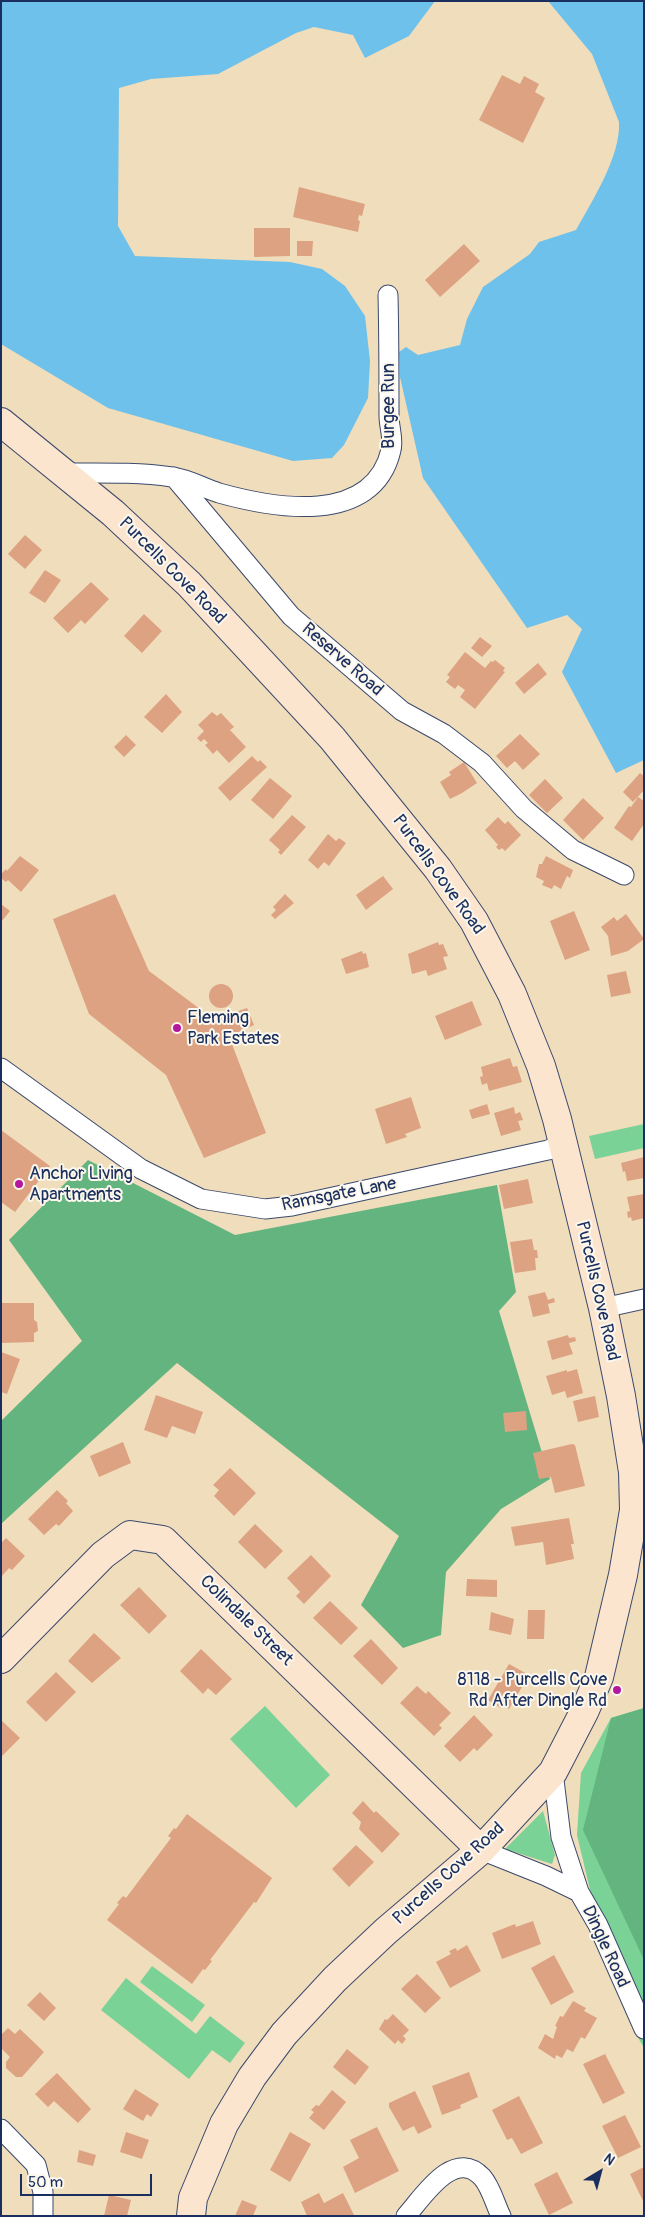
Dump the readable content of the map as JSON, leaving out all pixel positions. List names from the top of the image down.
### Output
{
  "streets": {
    "main road": ["Purcells Cove Road", "Colindale Street"],
    "street": [
      "Burgee Run",
      "Reserve Road",
      "Ramsgate Lane",
      "Dingle Road"
    ]
  },
  "crossings": [
    ["Burgee Run", "Reserve Road"],
    ["Purcells Cove Road", "Ramsgate Lane"],
    ["Purcells Cove Road", "Colindale Street"],
    ["Purcells Cove Road", "Dingle Road"],
    ["Colindale Street", "Dingle Road"]
  ],
  "places": ["Fleming Park Estates", "Anchor Living Apartments", "8118 - Purcells Cove Rd After Dingle Rd"],
  "scale_bar": "50 m",
  "north": "top right"
}
